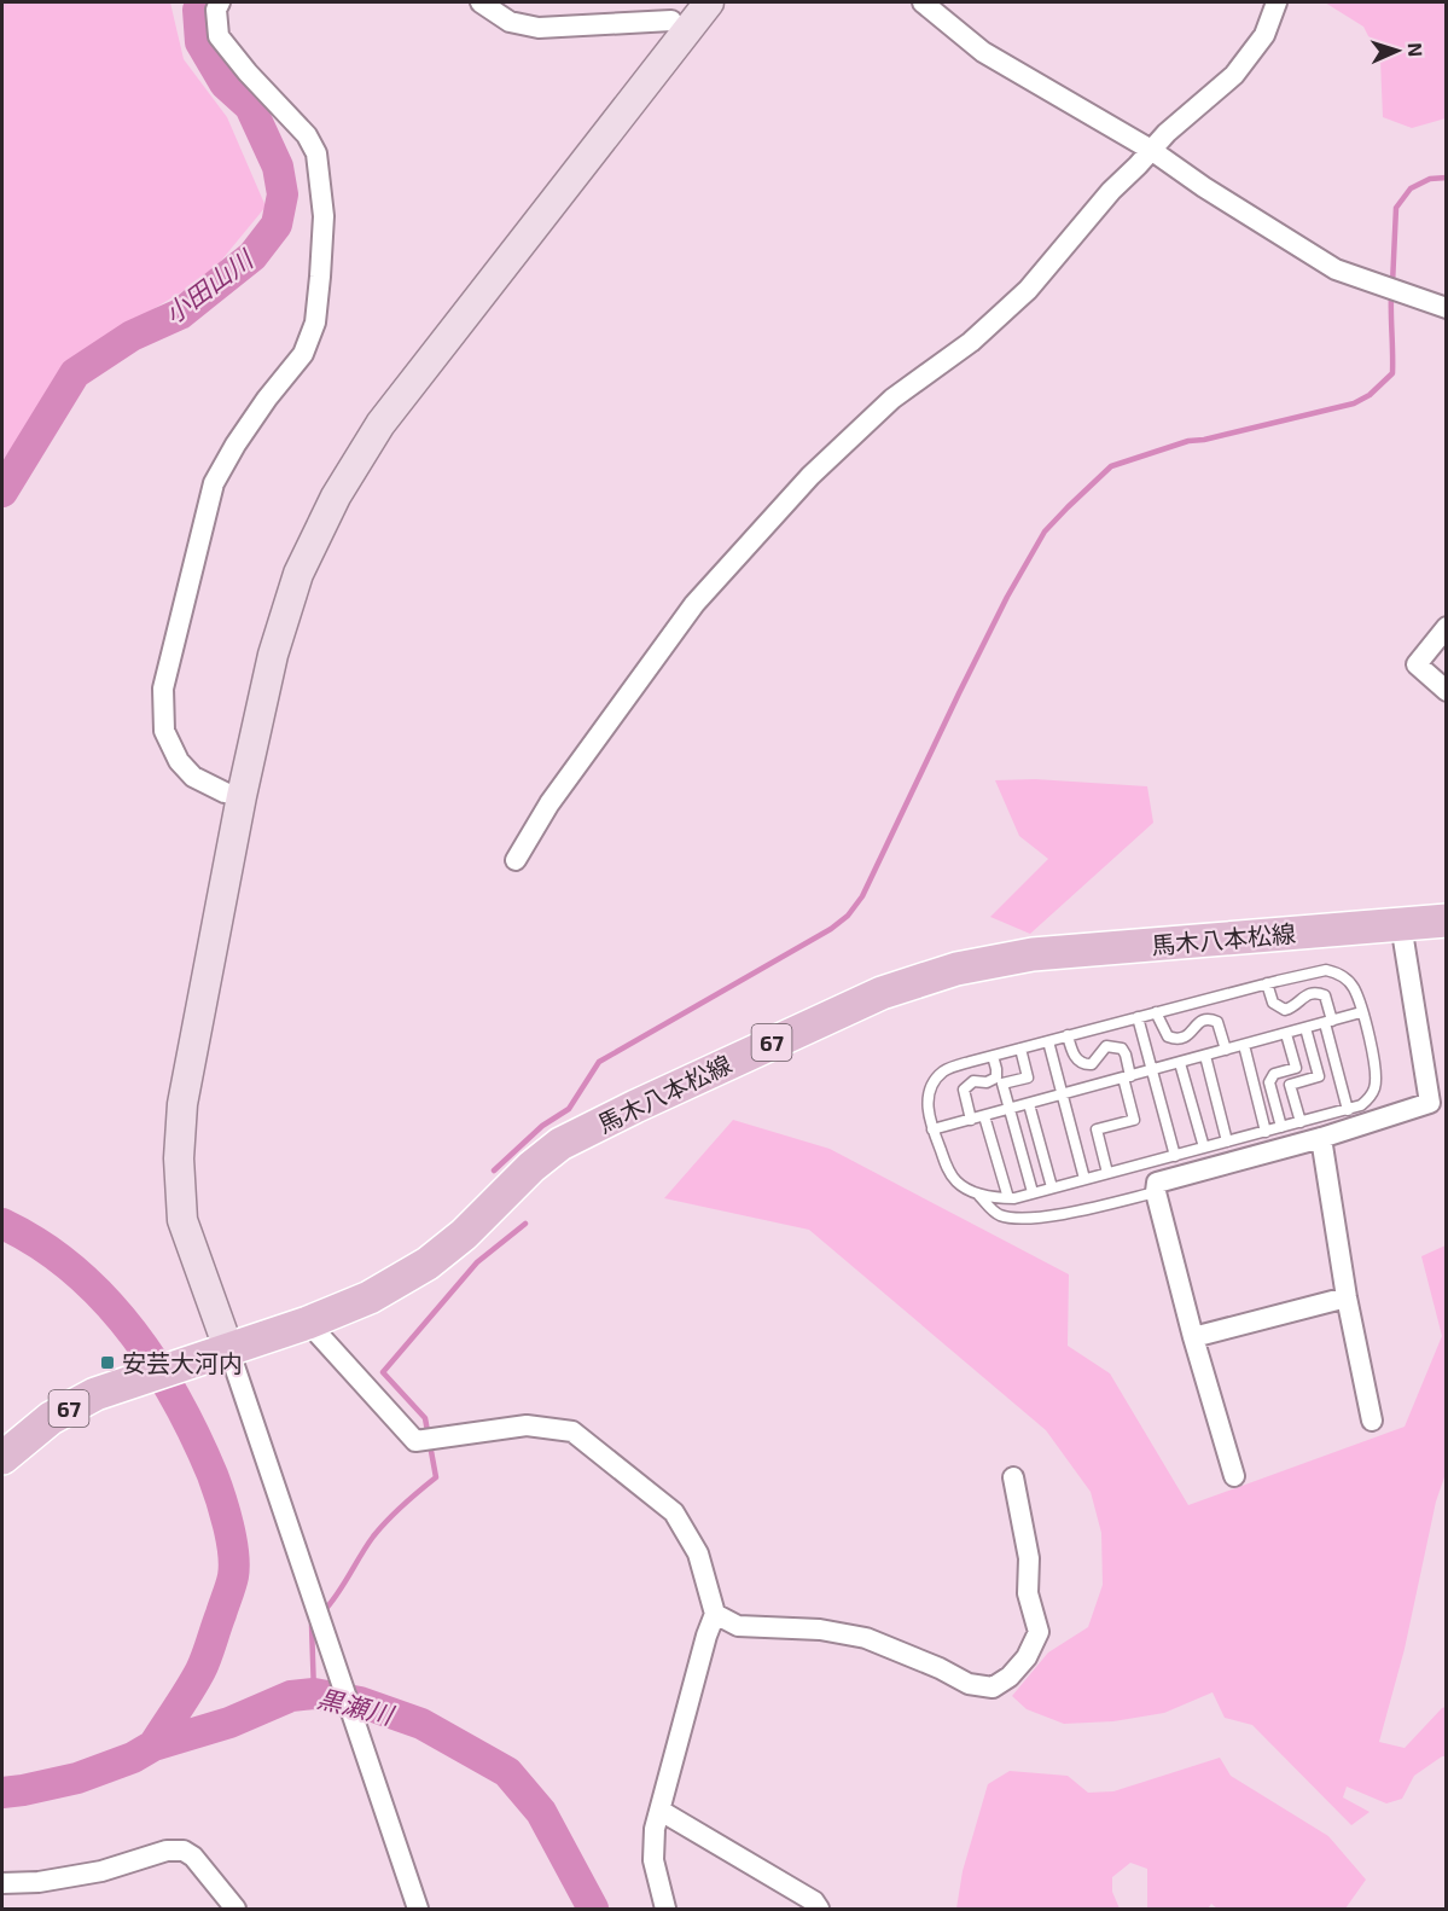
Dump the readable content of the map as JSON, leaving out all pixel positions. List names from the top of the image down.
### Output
{
  "streets": {
    "main road": ["馬木八本松線", "67"]
  },
  "water": ["小田山川", "黒瀬川"],
  "places": {
    "transit": ["安芸大河内"]
  },
  "north": "right"
}
